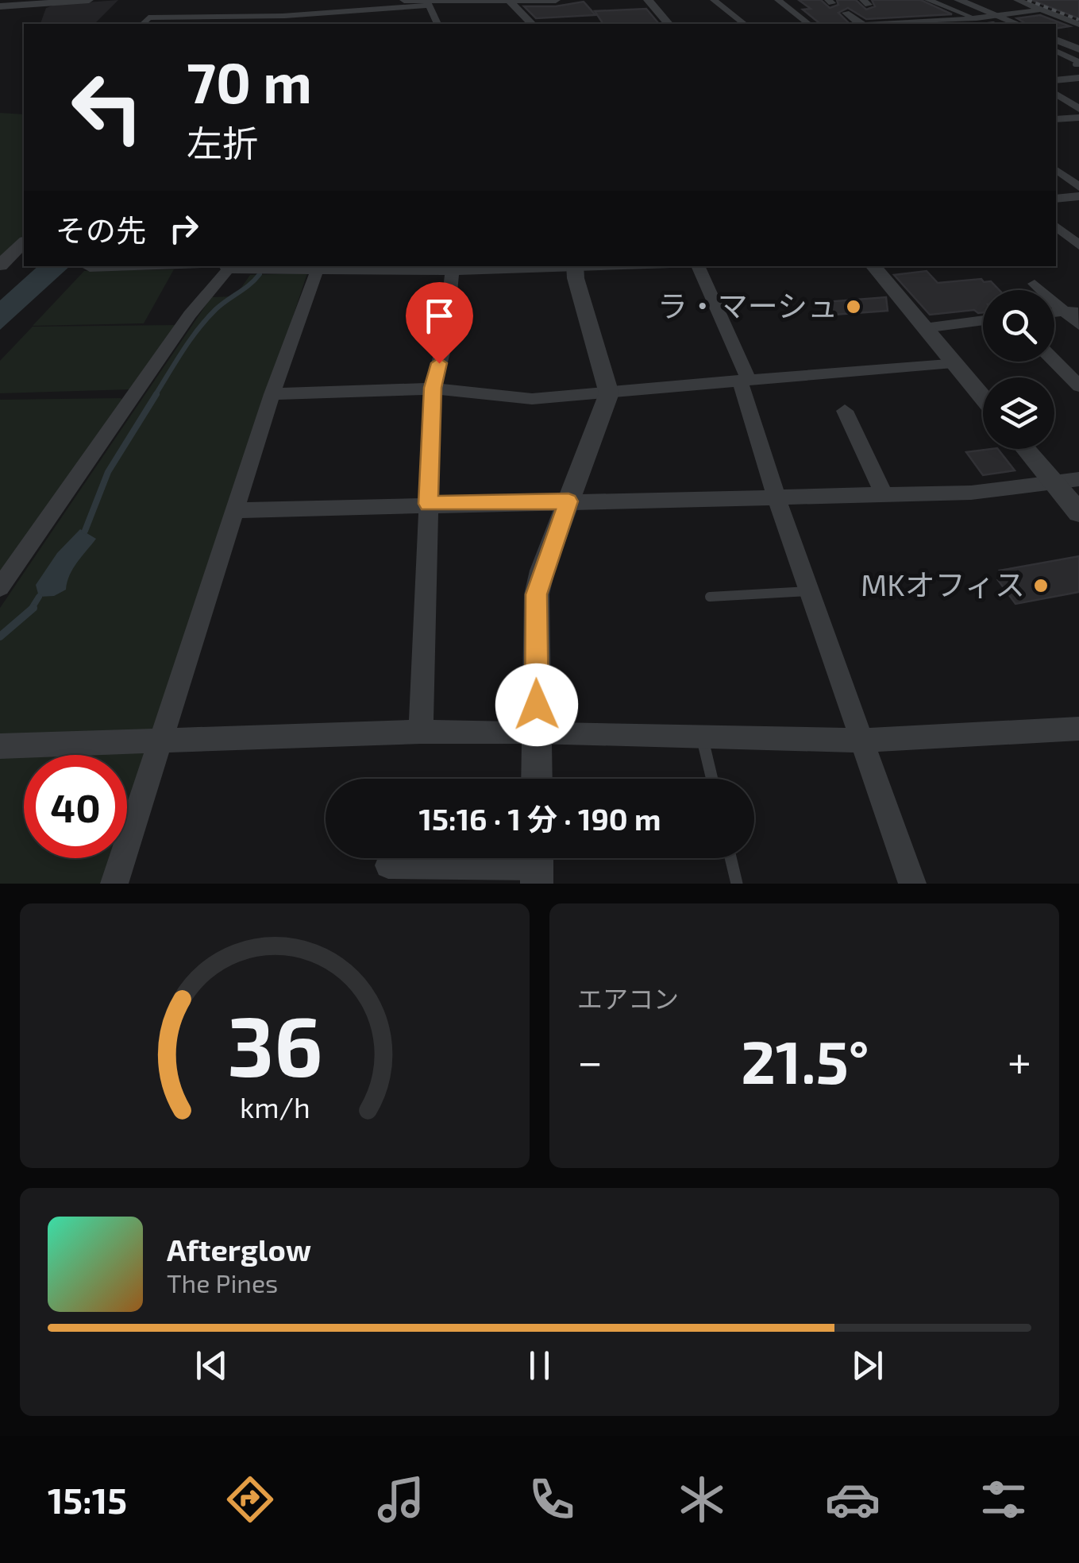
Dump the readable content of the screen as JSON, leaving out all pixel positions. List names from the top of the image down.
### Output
{
  "places": ["ラ・マーシュ", "MKオフィス"],
  "page": {
    "turn": ["70 m", "左折"],
    "then": "その先",
    "limit": "40",
    "trip": "15:16 · 1 分 · 190 m",
    "tile": "エアコン",
    "heat": ["−", "21.5°", "+"],
    "song": ["Afterglow", "The Pines"],
    "tabs": "15:15",
    "gauge": ["36", "km/h"]
  }
}
